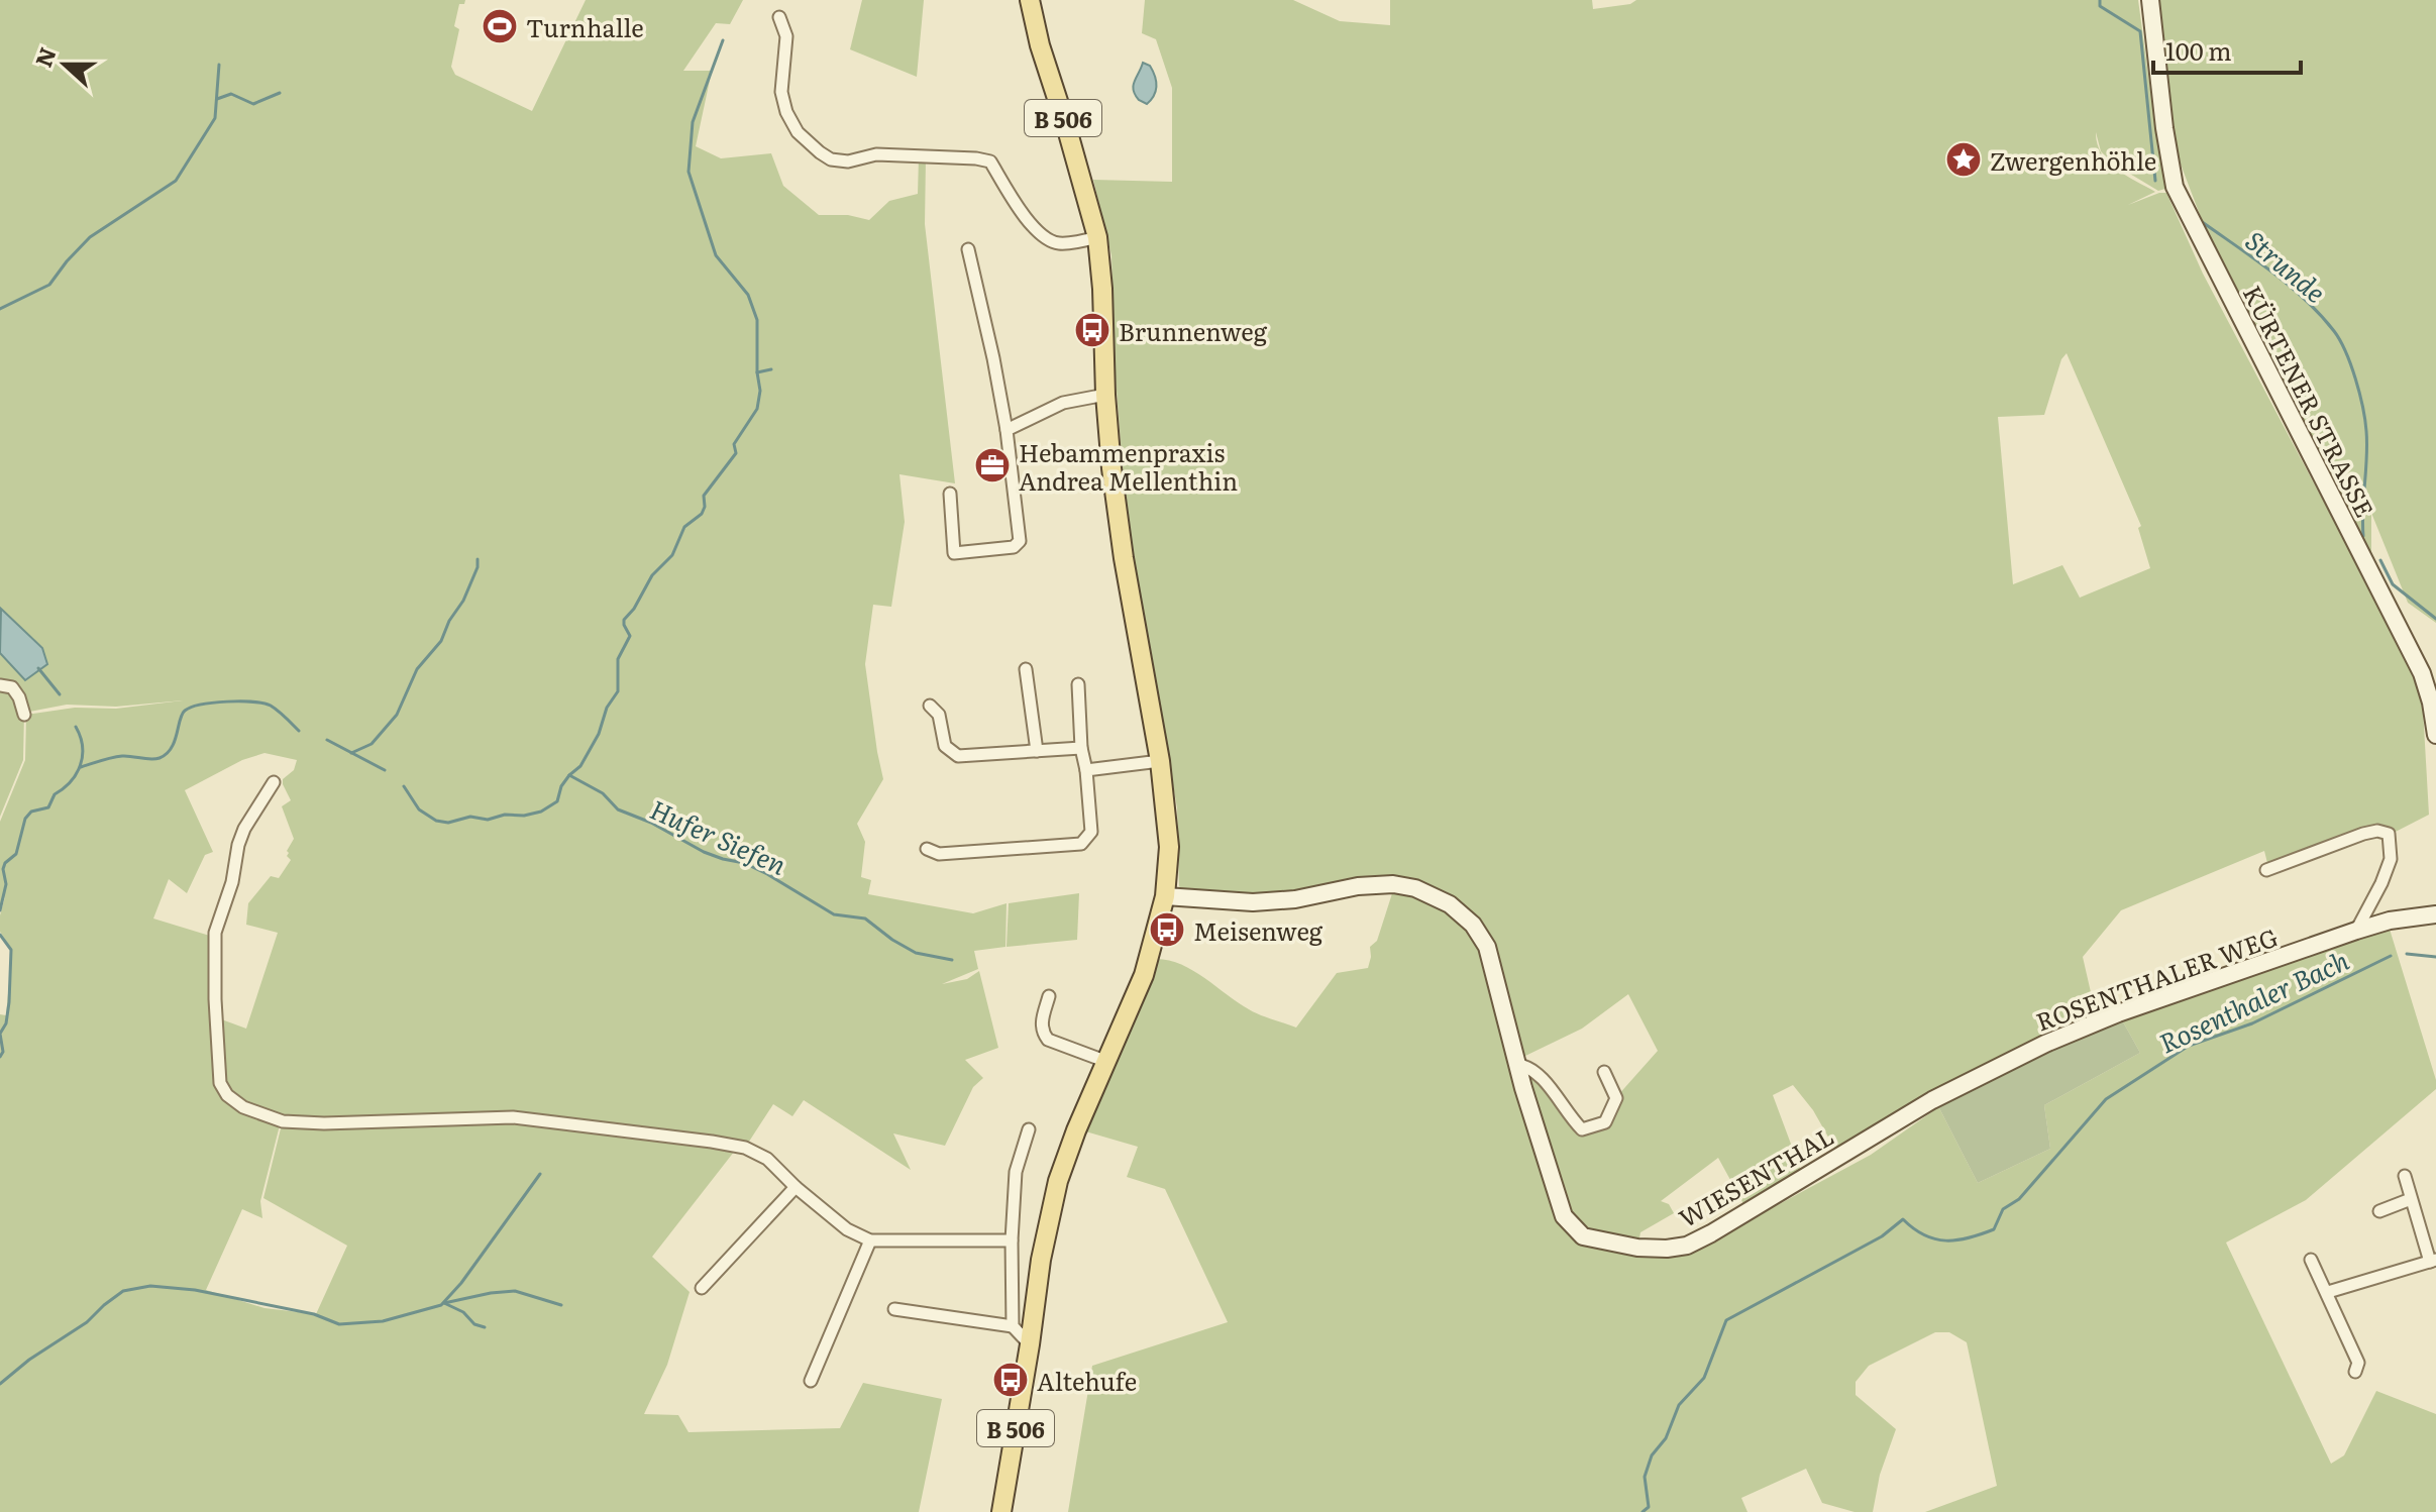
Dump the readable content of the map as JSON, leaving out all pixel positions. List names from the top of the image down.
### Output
{
  "streets": {
    "main road": ["B 506"],
    "street": ["KÜRTENER STRASSE", "ROSENTHALER WEG", "WIESENTHAL"]
  },
  "crossings": [
    ["B 506", "WIESENTHAL"],
    ["ROSENTHALER WEG", "WIESENTHAL"]
  ],
  "water": ["Strunde", "Hufer Siefen", "Rosenthaler Bach"],
  "places": {
    "sports": ["Turnhalle"],
    "place": ["Zwergenhöhle"],
    "bus stop": ["Brunnenweg", "Meisenweg", "Altehufe"],
    "office": ["Hebammenpraxis Andrea Mellenthin"]
  },
  "scale_bar": "100 m",
  "north": "left"
}
